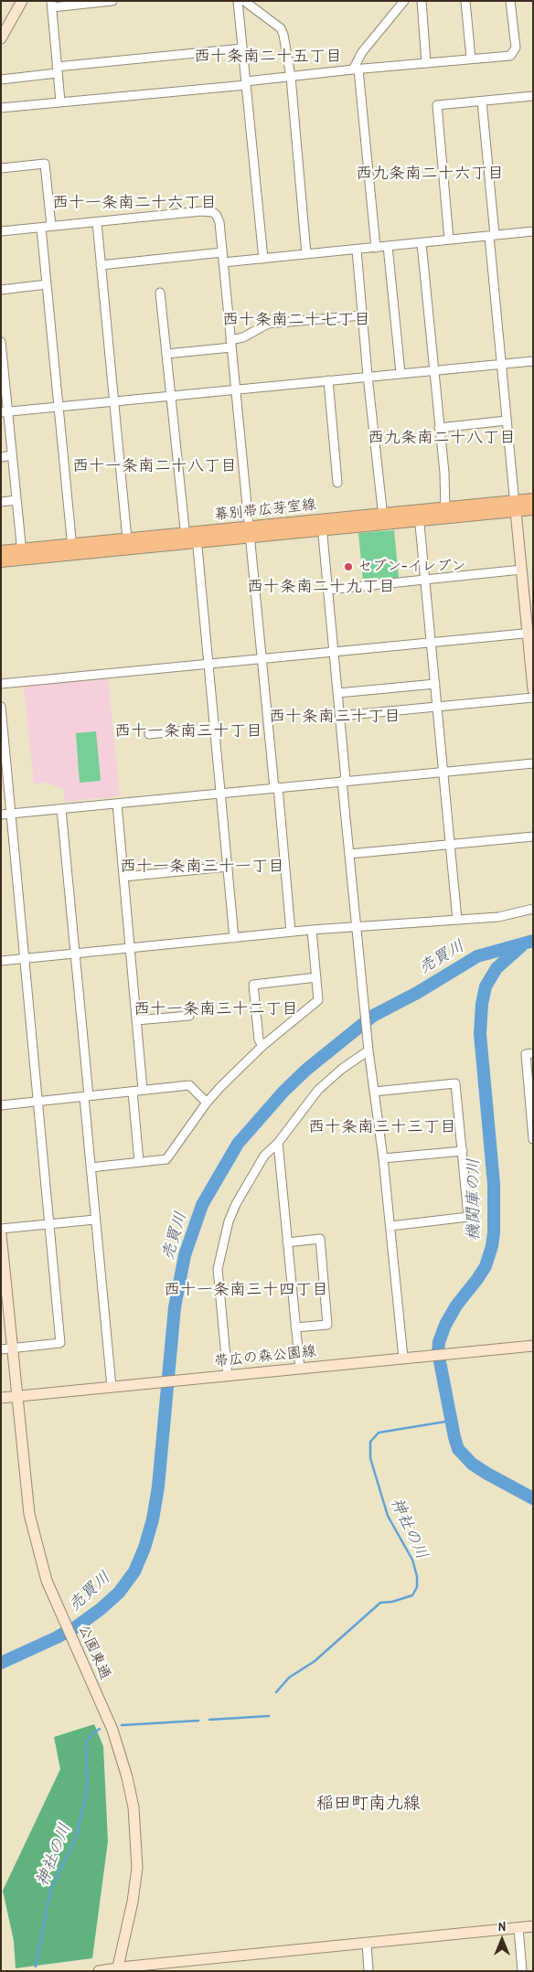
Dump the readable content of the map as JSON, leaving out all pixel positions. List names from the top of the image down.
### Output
{
  "streets": {
    "main road": ["幕別帯広芽室線"],
    "street": ["帯広の森公園線", "公園東通"]
  },
  "crossings": [
    ["帯広の森公園線", "公園東通"]
  ],
  "districts": [
    "西十条南二十五丁目",
    "西九条南二十六丁目",
    "西十一条南二十六丁目",
    "西十条南二十七丁目",
    "西九条南二十八丁目",
    "西十一条南二十八丁目",
    "西十条南二十九丁目",
    "西十条南三十丁目",
    "西十一条南三十丁目",
    "西十一条南三十一丁目",
    "西十一条南三十二丁目",
    "西十条南三十三丁目",
    "西十一条南三十四丁目",
    "稲田町南九線"
  ],
  "water": ["売買川", "機関庫の川", "神社の川"],
  "places": ["セブン-イレブン"],
  "north": "top"
}
